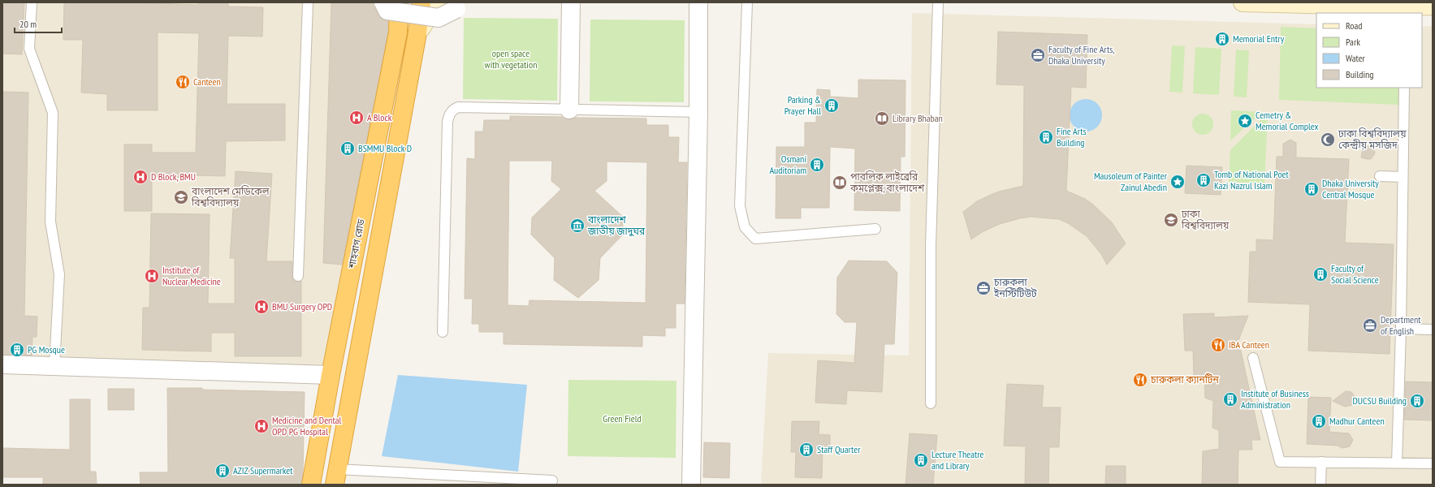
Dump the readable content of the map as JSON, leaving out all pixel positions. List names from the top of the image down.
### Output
{
  "streets": {
    "highway": ["শাহবাগ রোড"]
  },
  "parks": ["open space with vegetation", "Green Field"],
  "places": {
    "building": [
      "Memorial Entry",
      "Parking & Prayer Hall",
      "Fine Arts Building",
      "BSMMU Block D",
      "Osmani Auditoriam",
      "Tomb of National Poet Kazi Nazrul Islam",
      "Dhaka University Central Mosque",
      "Faculty of Social Science",
      "PG Mosque",
      "Institute of Business Administration",
      "DUCSU Building",
      "Madhur Canteen",
      "Staff Quarter",
      "Lecture Theatre and Library",
      "AZIZ Supermarket"
    ],
    "office": ["Faculty of Fine Arts, Dhaka University", "চারুকলা ইনস্টিটিউট", "Department of English"],
    "restaurant": ["Canteen", "IBA Canteen", "চারুকলা ক্যানটিন"],
    "hospital": [
      "A Block",
      "D Block, BMU",
      "Institute of Nuclear Medicine",
      "BMU Surgery OPD",
      "Medicine and Dental OPD PG Hospital"
    ],
    "library": ["Library Bhaban", "পাবলিক লাইব্রেরি কমপ্লেক্স, বাংলাদেশ"],
    "place": ["Cemetry & Memorial Complex", "Mausoleum of Painter Zainul Abedin"],
    "mosque": ["ঢাকা বিশ্ববিদ্যালয় কেন্দ্রীয় মসজিদ"],
    "school or university": ["বাংলাদেশ মেডিকেল বিশ্ববিদ্যালয়", "ঢাকা বিশ্ববিদ্যালয়"],
    "museum": ["বাংলাদেশ জাতীয় জাদুঘর"]
  },
  "legend": [
    "Road",
    "Park",
    "Water",
    "Building"
  ],
  "scale_bar": "20 m"
}
